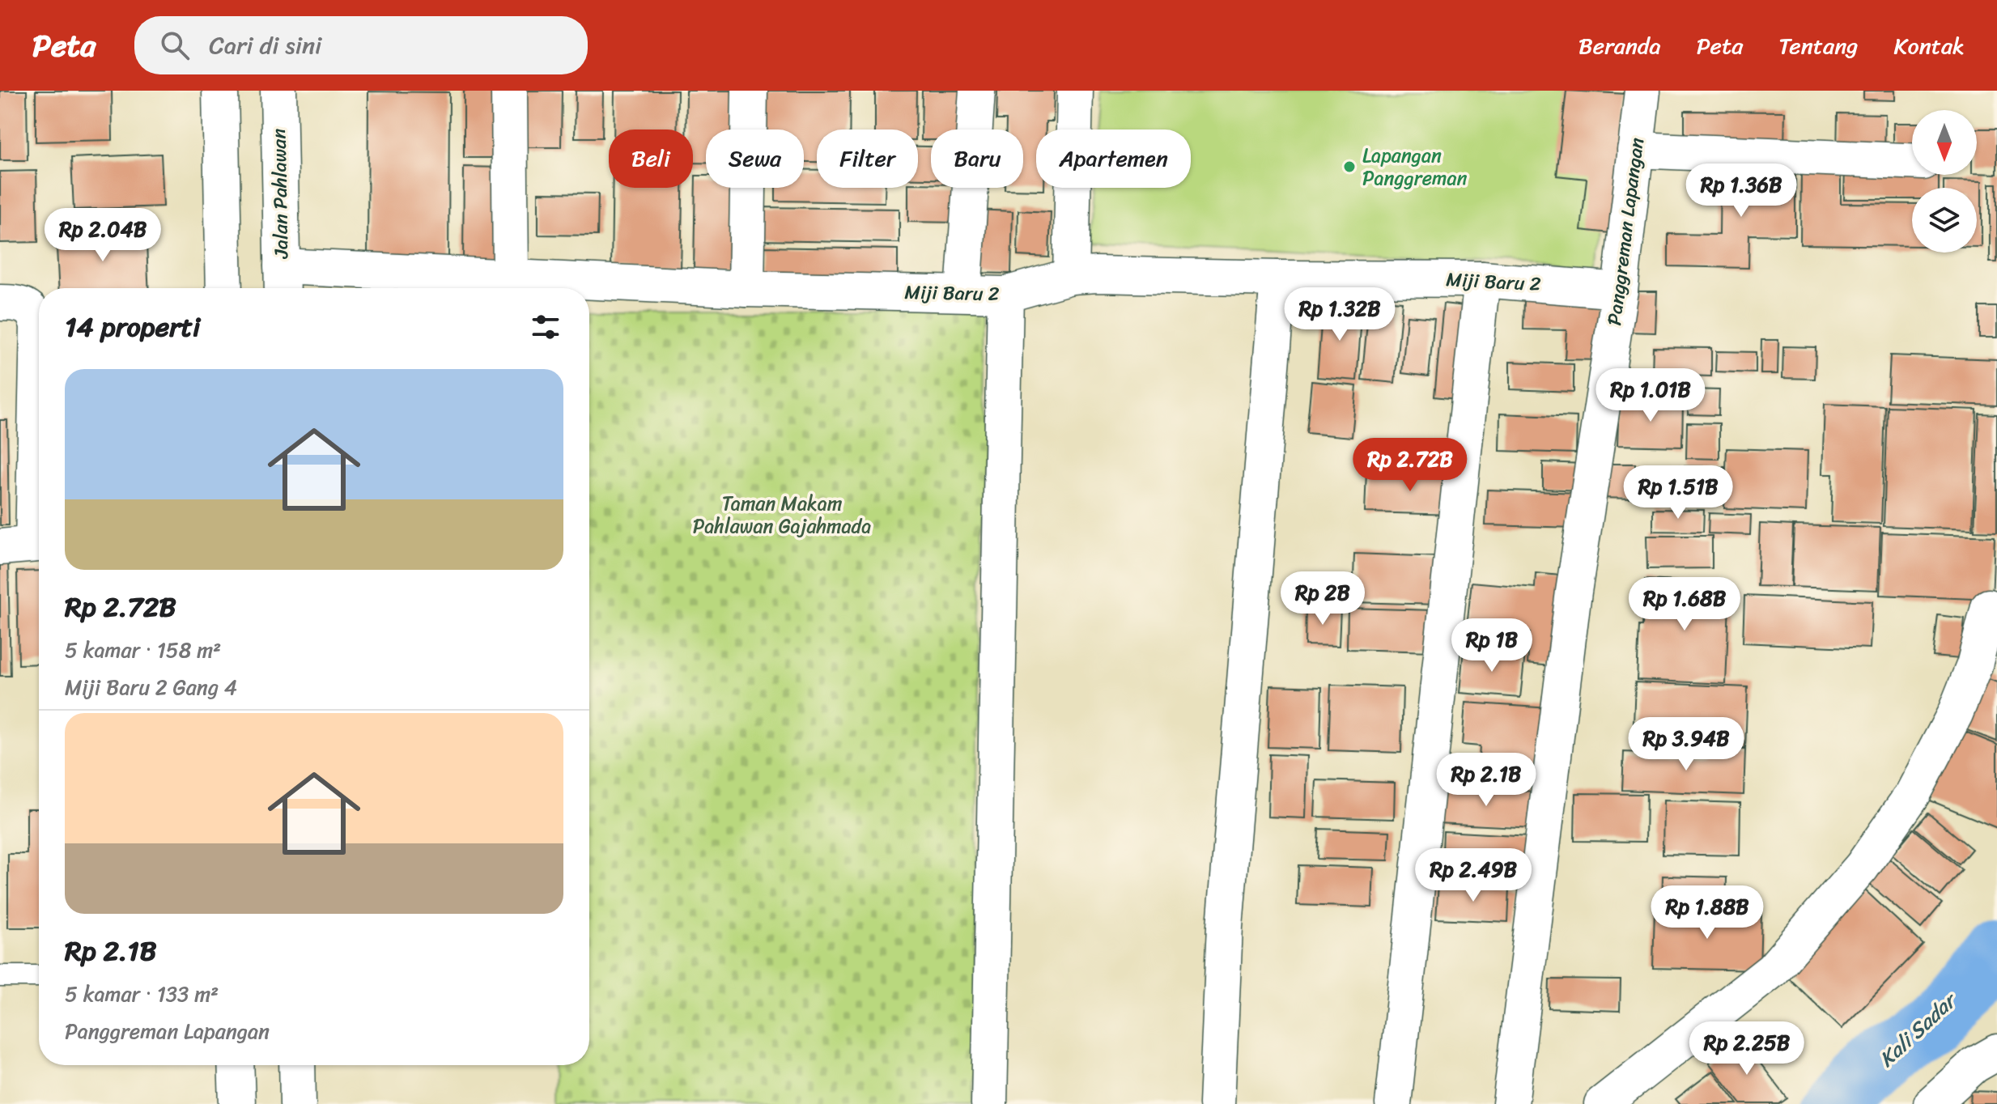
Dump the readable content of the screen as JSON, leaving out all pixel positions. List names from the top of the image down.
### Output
{
  "streets": {
    "street": ["Jalan Pahlawan", "Panggreman Lapangan", "Miji Baru 2"]
  },
  "crossings": [
    ["Jalan Pahlawan", "Miji Baru 2"],
    ["Panggreman Lapangan", "Miji Baru 2"]
  ],
  "water": ["Kali Sadar"],
  "parks": ["Taman Makam Pahlawan Gajahmada"],
  "places": ["Lapangan Panggreman"],
  "north": "bottom",
  "page": {
    "header": "Peta",
    "search": "Cari di sini",
    "nav": [
      "Beranda",
      "Peta",
      "Tentang",
      "Kontak"
    ],
    "chip": [
      "Beli",
      "Sewa",
      "Filter",
      "Baru",
      "Apartemen"
    ],
    "price": [
      "Rp 1.36B",
      "Rp 2.04B",
      "Rp 1.32B",
      "Rp 1.01B",
      "Rp 2.72B",
      "Rp 1.51B",
      "Rp 2B",
      "Rp 1.68B",
      "Rp 1B",
      "Rp 3.94B",
      "Rp 2.1B",
      "Rp 2.49B",
      "Rp 1.88B",
      "Rp 2.25B"
    ],
    "heading": "14 properti",
    "list": [
      {
        "name": "Rp 2.72B",
        "note": "5 kamar · 158 m² · Miji Baru 2 Gang 4"
      },
      {
        "name": "Rp 2.1B",
        "note": "5 kamar · 133 m² · Panggreman Lapangan"
      }
    ]
  }
}
